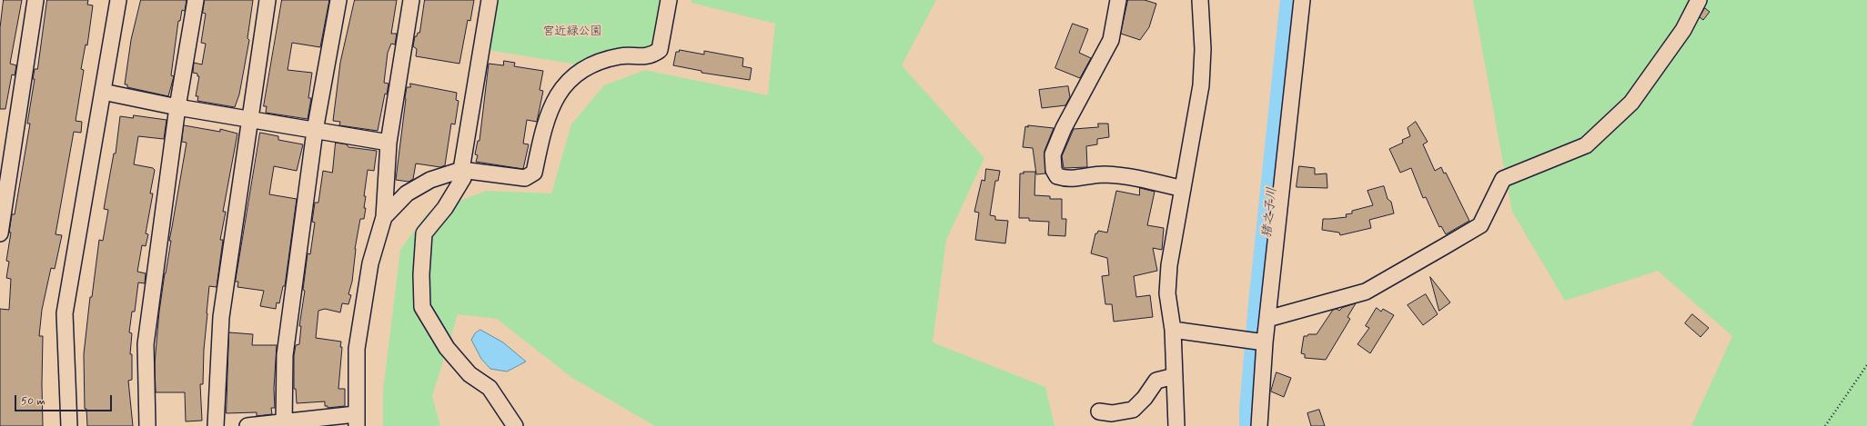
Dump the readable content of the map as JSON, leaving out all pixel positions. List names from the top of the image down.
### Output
{
  "water": ["猪之子川"],
  "parks": ["宮近緑公園"],
  "scale_bar": "50 m"
}
